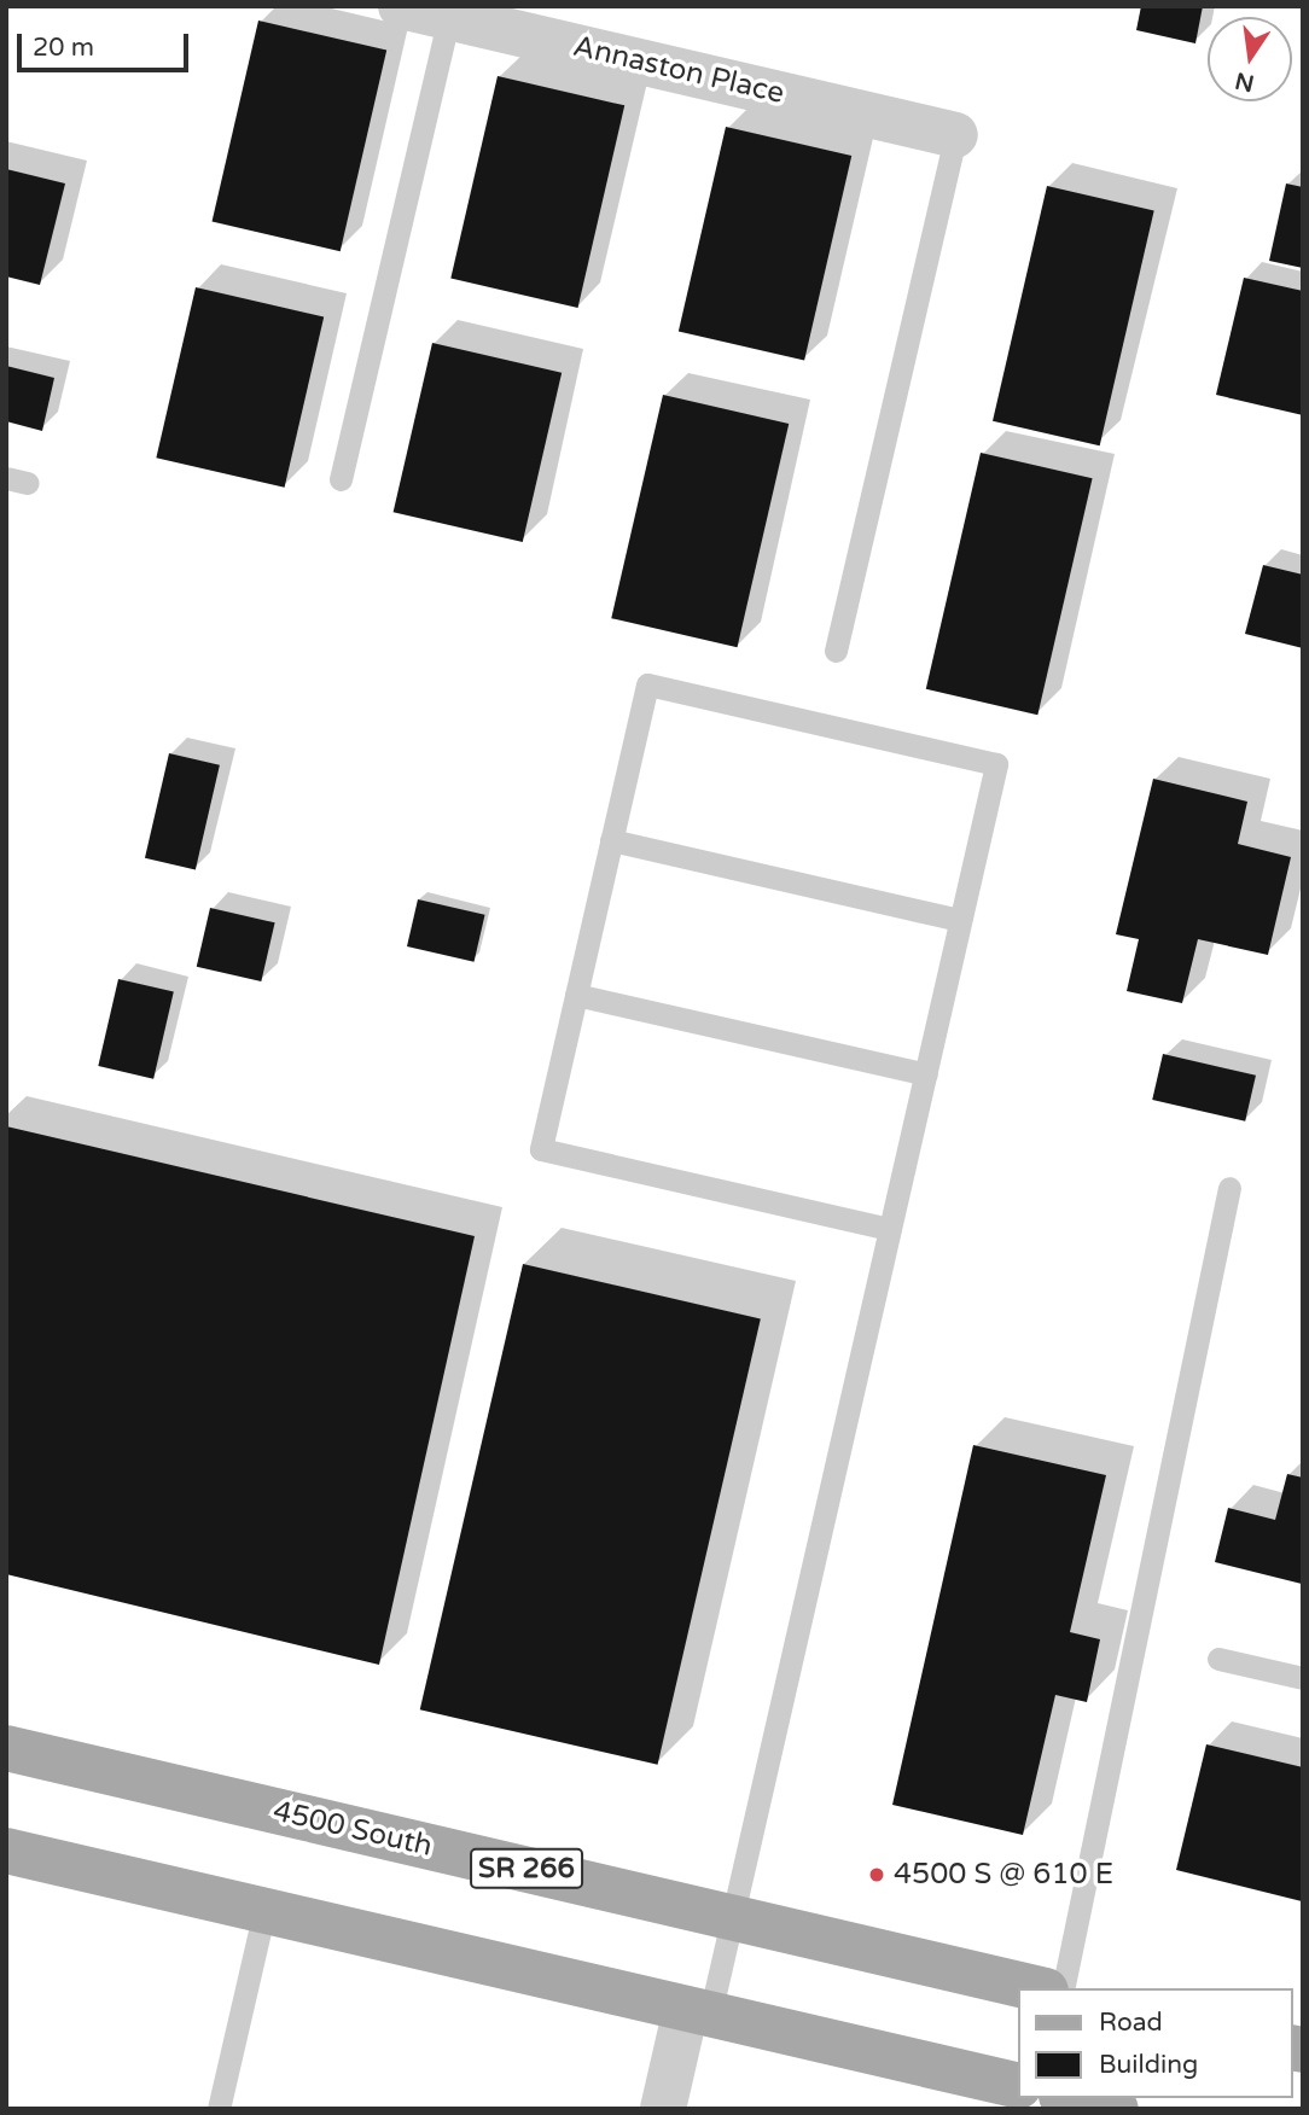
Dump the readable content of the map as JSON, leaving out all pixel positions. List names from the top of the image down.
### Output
{
  "streets": {
    "main road": ["4500 South", "SR 266"],
    "street": ["Annaston Place"]
  },
  "places": ["4500 S @ 610 E"],
  "legend": ["Road", "Building"],
  "scale_bar": "20 m",
  "north": "bottom"
}
